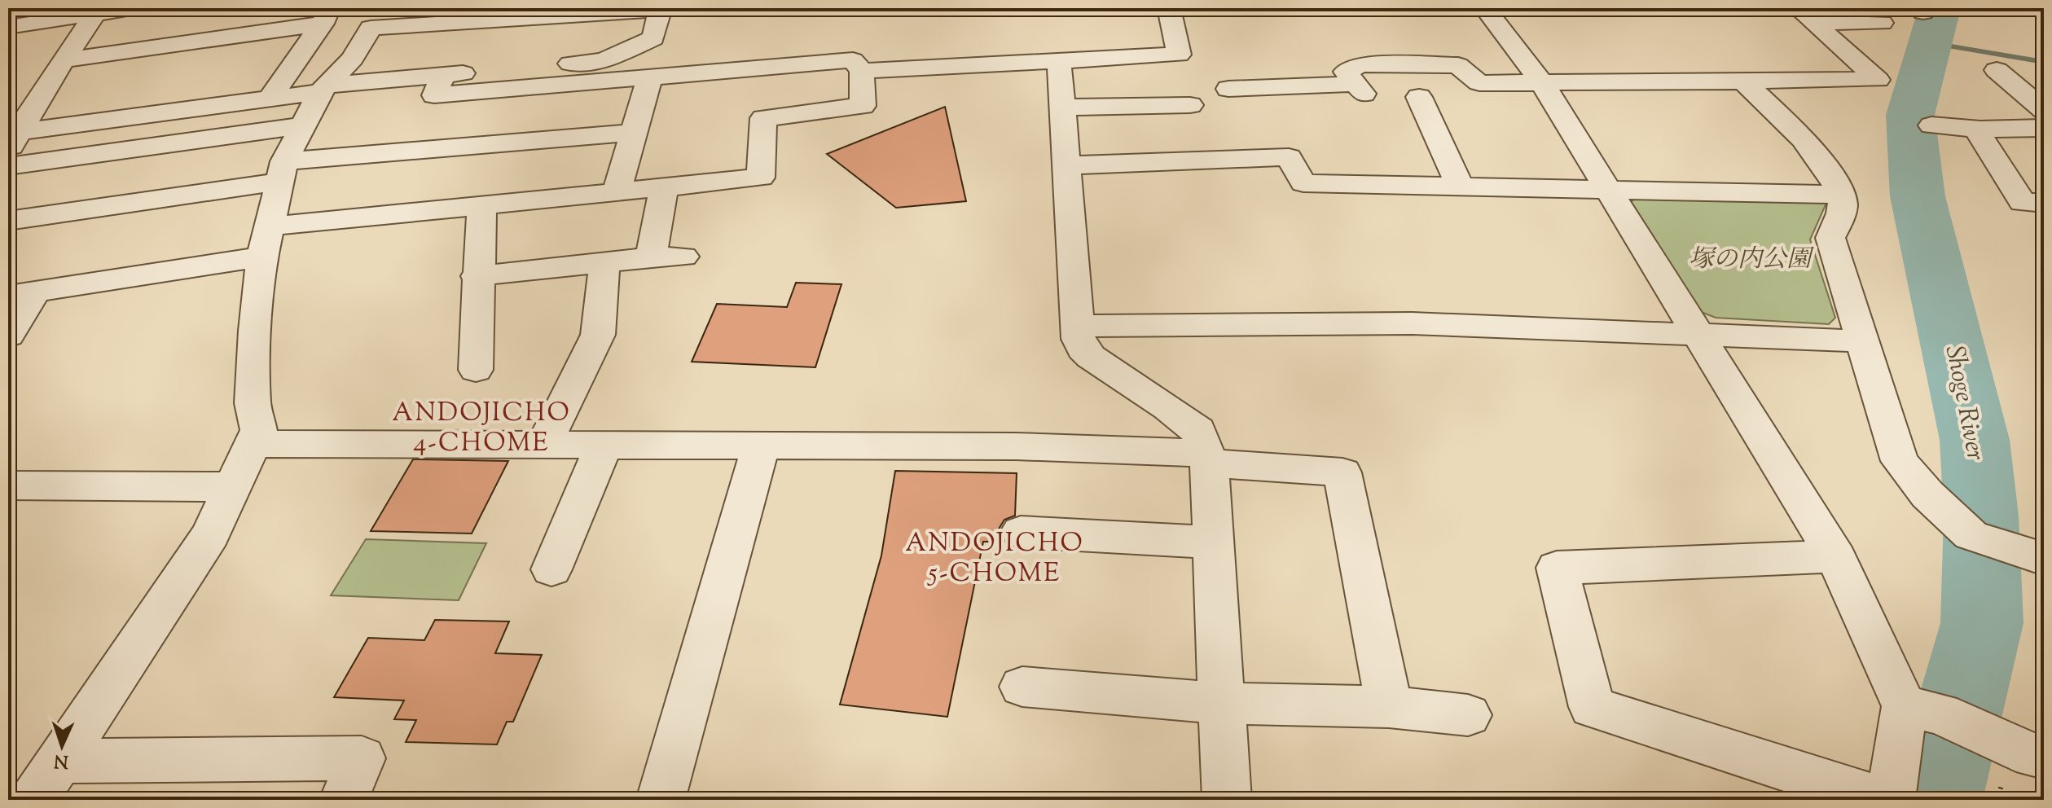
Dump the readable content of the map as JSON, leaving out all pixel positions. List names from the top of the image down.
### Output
{
  "districts": ["ANDOJICHO 4-CHOME", "ANDOJICHO 5-CHOME"],
  "water": ["Shoge River"],
  "parks": ["塚の内公園"],
  "north": "bottom"
}
